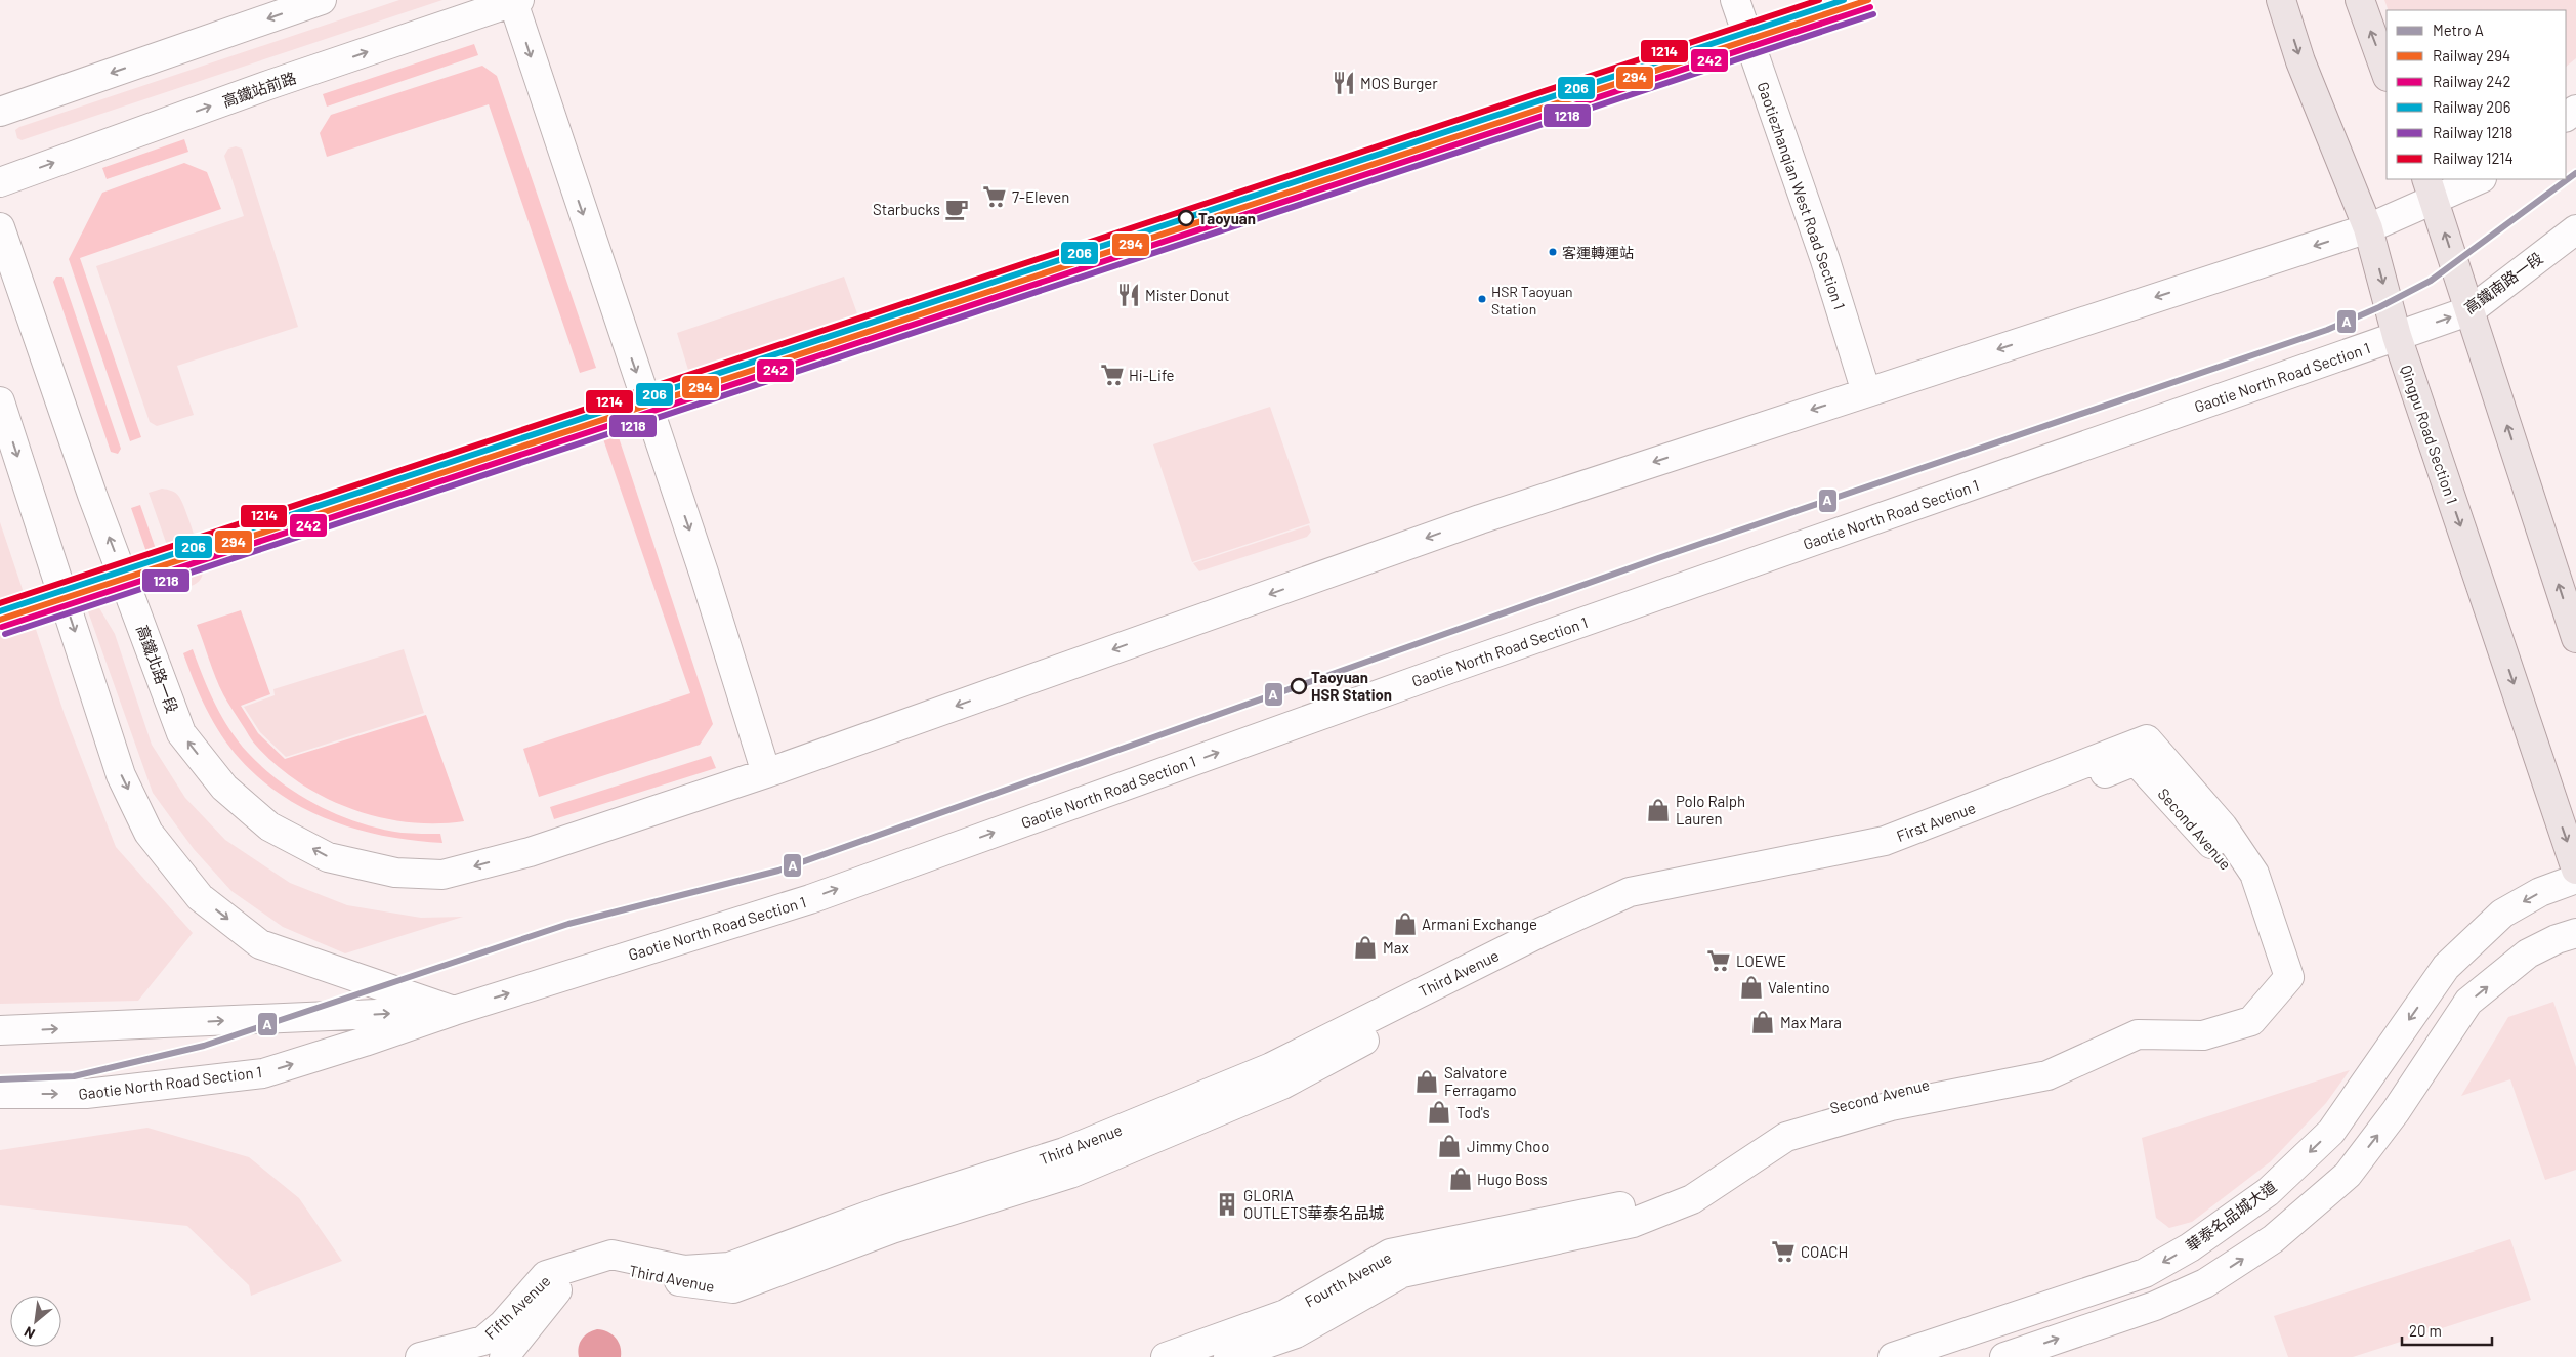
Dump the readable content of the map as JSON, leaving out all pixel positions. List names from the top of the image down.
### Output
{
  "streets": {
    "main road": ["Qingpu Road Section 1"],
    "street": [
      "高鐵站前路",
      "Gaotiezhanqian West Road Section 1",
      "高鐵南路一段",
      "Gaotie North Road Section 1",
      "First Avenue",
      "Second Avenue",
      "Third Avenue",
      "華泰名品城大道",
      "Fourth Avenue",
      "Fifth Avenue"
    ]
  },
  "crossings": [
    ["高鐵南路一段", "Gaotie North Road Section 1"],
    ["高鐵南路一段", "Qingpu Road Section 1"],
    ["Gaotie North Road Section 1", "Qingpu Road Section 1"],
    ["First Avenue", "Second Avenue"],
    ["First Avenue", "Third Avenue"],
    ["Second Avenue", "Third Avenue"],
    ["Second Avenue", "Fourth Avenue"],
    ["Third Avenue", "Fifth Avenue"]
  ],
  "places": {
    "restaurant": ["MOS Burger", "Mister Donut"],
    "supermarket": [
      "7-Eleven",
      "Hi-Life",
      "LOEWE",
      "COACH"
    ],
    "cafe": ["Starbucks"],
    "other": [
      "Taoyuan",
      "客運轉運站",
      "HSR Taoyuan Station",
      "Taoyuan HSR Station"
    ],
    "shop": [
      "Polo Ralph Lauren",
      "Armani Exchange",
      "Max",
      "Valentino",
      "Max Mara",
      "Salvatore Ferragamo",
      "Tod's",
      "Jimmy Choo",
      "Hugo Boss"
    ],
    "building": ["GLORIA OUTLETS華泰名品城"]
  },
  "lines": [
    "rail line 294",
    "rail line 206",
    "rail line 1214",
    "rail line 242",
    "rail line 1218",
    "metro line A"
  ],
  "legend": [
    "Metro A",
    "Railway 294",
    "Railway 242",
    "Railway 206",
    "Railway 1218",
    "Railway 1214"
  ],
  "scale_bar": "20 m",
  "north": "bottom left"
}
